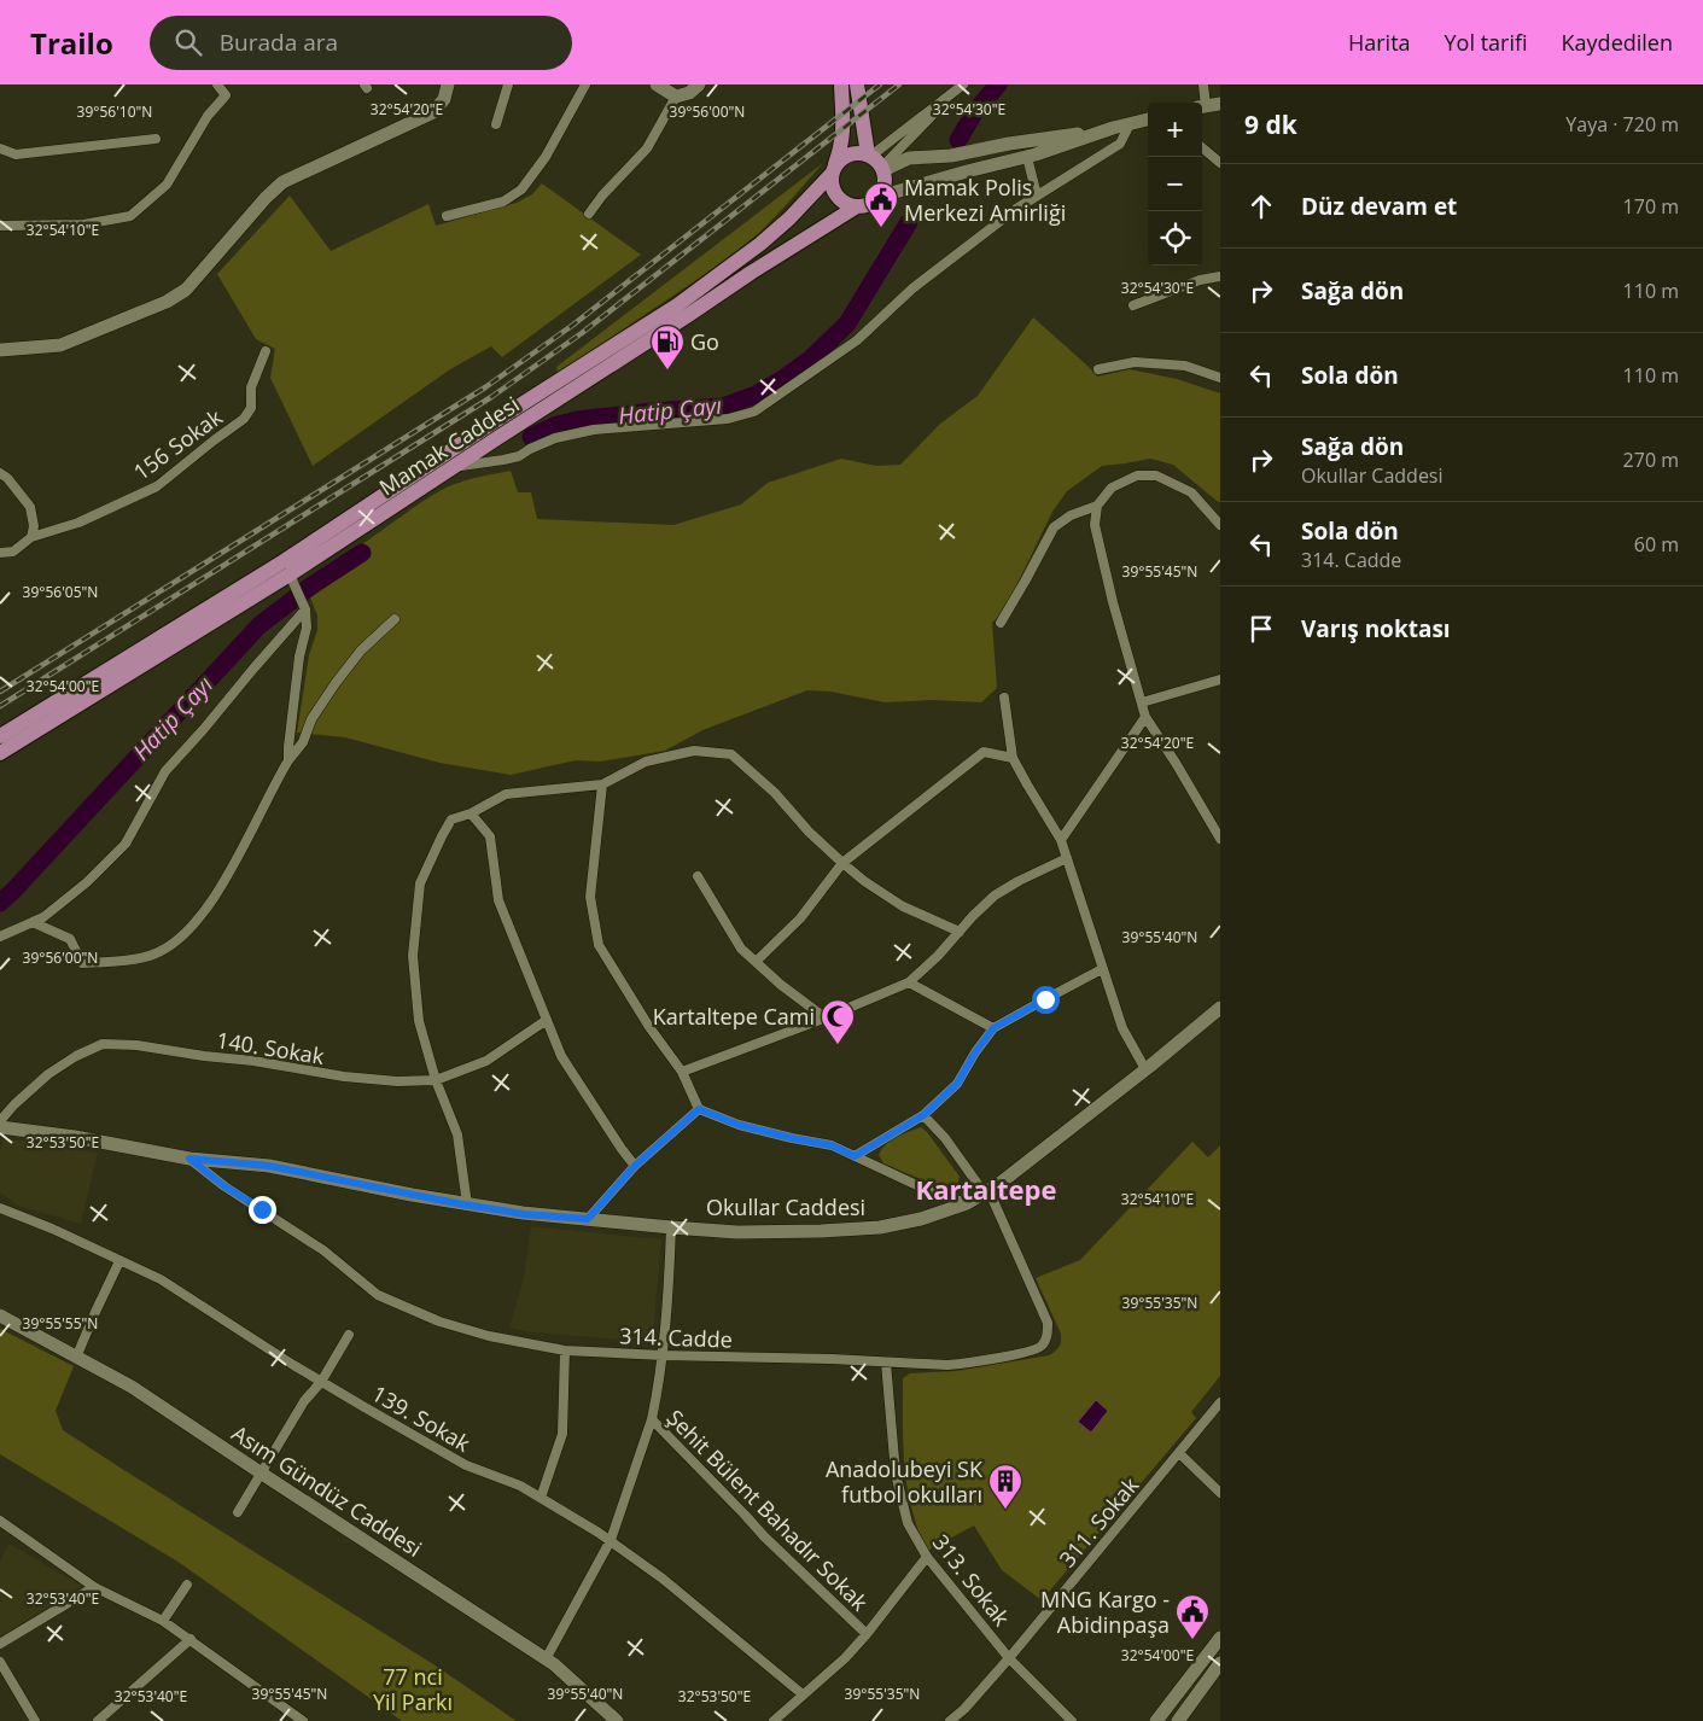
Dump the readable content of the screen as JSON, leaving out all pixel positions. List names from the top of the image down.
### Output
{
  "streets": {
    "main road": ["Mamak Caddesi"],
    "street": [
      "156 Sokak",
      "140. Sokak",
      "Okullar Caddesi",
      "314. Cadde",
      "139. Sokak",
      "Asım Gündüz Caddesi",
      "Şehit Bülent Bahadır Sokak",
      "311. Sokak",
      "313. Sokak"
    ]
  },
  "crossings": [
    ["Okullar Caddesi", "314. Cadde"],
    ["Okullar Caddesi", "Şehit Bülent Bahadır Sokak"],
    ["314. Cadde", "Şehit Bülent Bahadır Sokak"],
    ["314. Cadde", "313. Sokak"],
    ["311. Sokak", "313. Sokak"]
  ],
  "districts": ["Kartaltepe"],
  "water": ["Hatip Çayı"],
  "parks": ["77 nci Yil Parkı"],
  "places": {
    "public building": ["Mamak Polis Merkezi Amirliği", "MNG Kargo - Abidinpaşa"],
    "fuel station": ["Go"],
    "mosque": ["Kartaltepe Cami"],
    "building": ["Anadolubeyi SK futbol okulları"]
  },
  "page": {
    "header": "Trailo",
    "search": "Burada ara",
    "nav": ["Harita", "Yol tarifi", "Kaydedilen"],
    "heading": ["9 dk", "Yaya · 720 m"],
    "map_buttons": ["+", "−"],
    "list": [
      ["Düz devam et", "170 m"],
      ["Sağa dön", "110 m"],
      ["Sola dön", "110 m"],
      ["Sağa dön", "Okullar Caddesi", "270 m"],
      ["Sola dön", "314. Cadde", "60 m"],
      "Varış noktası"
    ]
  },
  "coordinates": [
    "32°54'20\"E",
    "32°54'30\"E",
    "39°56'10\"N",
    "39°56'00\"N",
    "32°54'10\"E",
    "39°55'45\"N",
    "39°56'05\"N",
    "32°54'00\"E",
    "39°55'40\"N",
    "32°53'50\"E",
    "39°55'35\"N",
    "39°55'55\"N",
    "32°53'40\"E"
  ]
}
